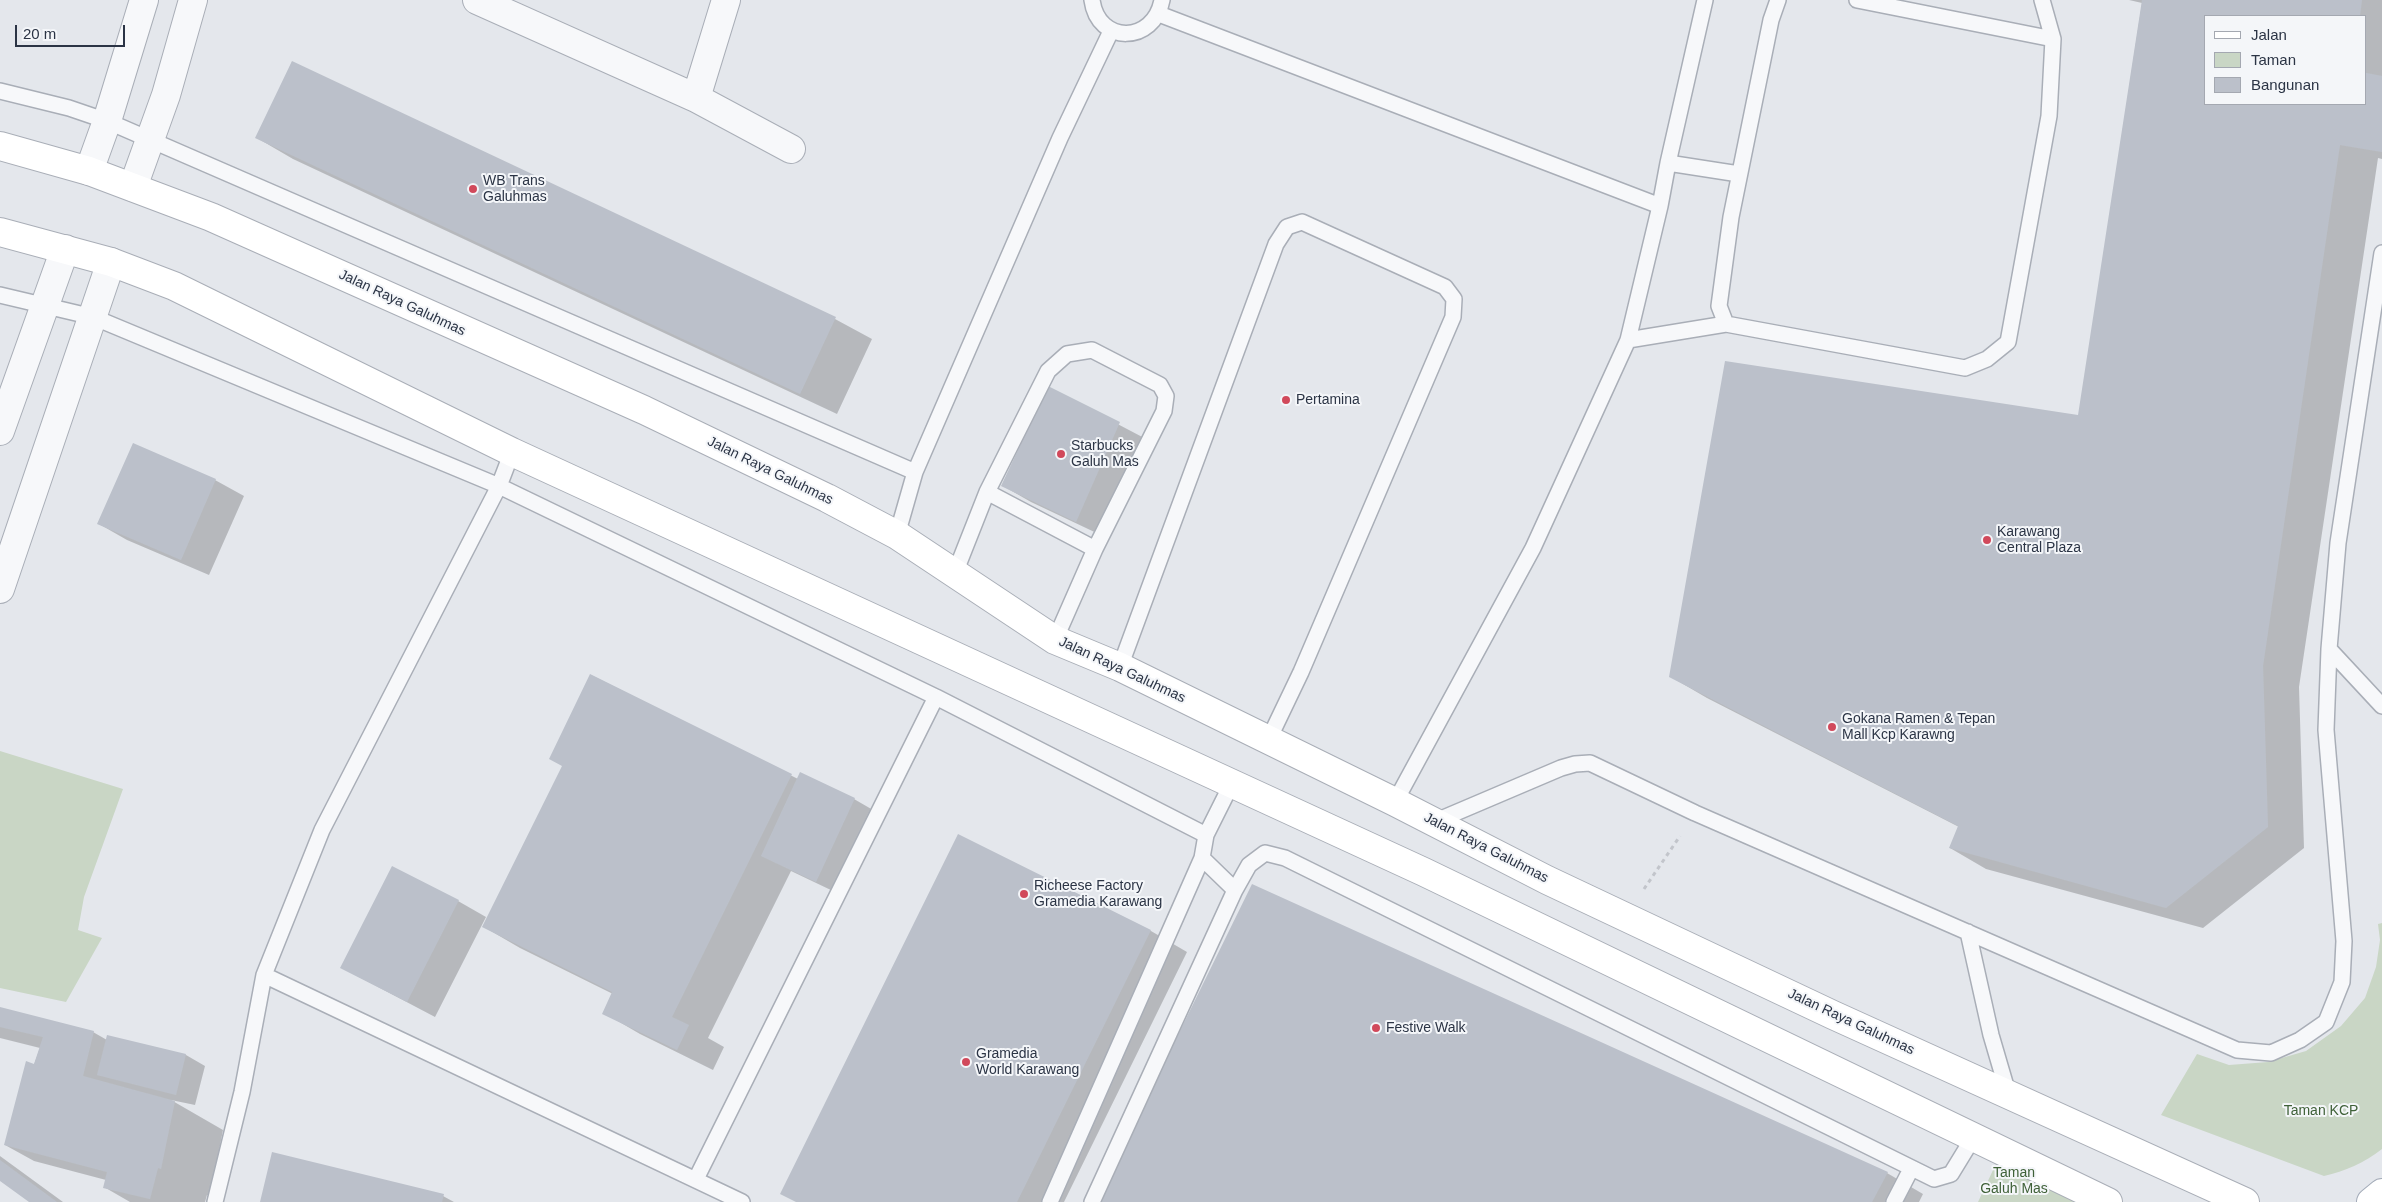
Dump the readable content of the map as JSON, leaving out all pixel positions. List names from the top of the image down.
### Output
{
  "streets": {
    "main road": ["Jalan Raya Galuhmas"]
  },
  "parks": ["Taman KCP", "Taman Galuh Mas"],
  "places": [
    "WB Trans Galuhmas",
    "Pertamina",
    "Starbucks Galuh Mas",
    "Karawang Central Plaza",
    "Gokana Ramen & Tepan Mall Kcp Karawng",
    "Richeese Factory Gramedia Karawang",
    "Festive Walk",
    "Gramedia World Karawang"
  ],
  "legend": ["Jalan", "Taman", "Bangunan"],
  "scale_bar": "20 m"
}
